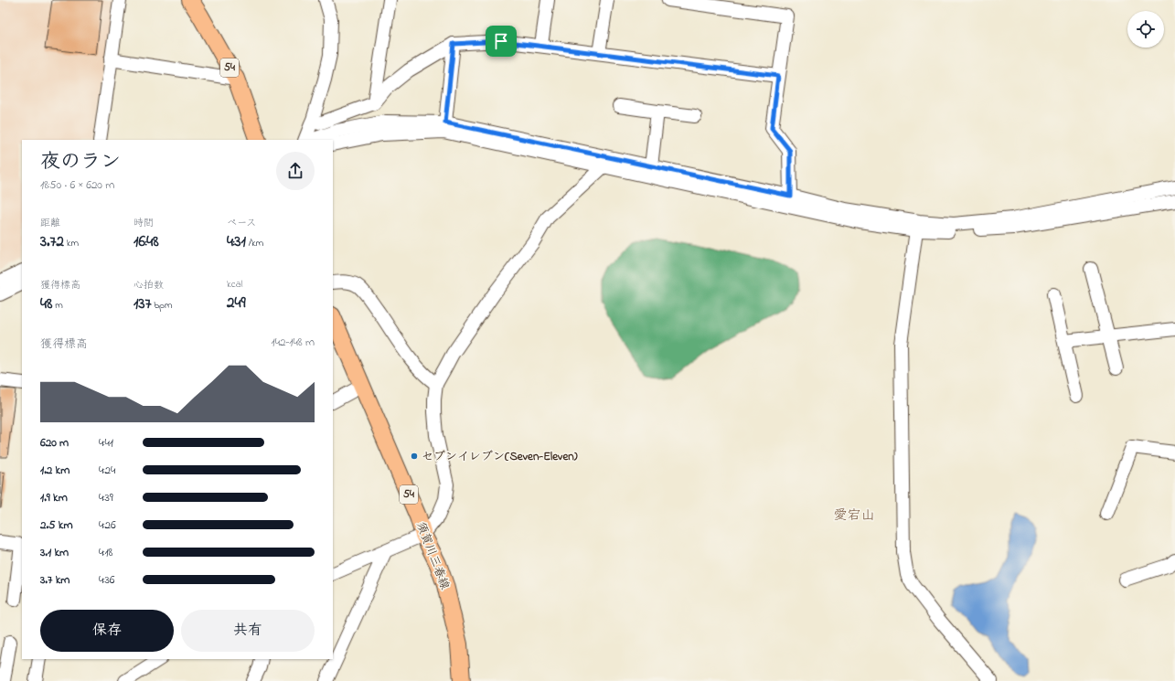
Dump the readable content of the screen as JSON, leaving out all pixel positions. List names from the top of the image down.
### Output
{
  "streets": {
    "main road": ["54", "須賀川三春線"]
  },
  "districts": ["愛宕山"],
  "places": ["セブンイレブン(Seven-Eleven)"],
  "page": {
    "heading": ["夜のラン", "18:50 · 6 × 620 m"],
    "stats": [
      ["距離", "3.72 km"],
      ["時間", "16:48"],
      ["ペース", "4:31 /km"],
      ["獲得標高", "48 m"],
      ["心拍数", "137 bpm"],
      ["kcal", "249"]
    ],
    "chart": ["獲得標高", "142–148 m"],
    "list": [
      {
        "name": "620 m",
        "note": "4:41"
      },
      {
        "name": "1.2 km",
        "note": "4:24"
      },
      {
        "name": "1.9 km",
        "note": "4:39"
      },
      {
        "name": "2.5 km",
        "note": "4:26"
      },
      {
        "name": "3.1 km",
        "note": "4:18"
      },
      {
        "name": "3.7 km",
        "note": "4:36"
      }
    ],
    "buttons": ["保存", "共有"]
  }
}
